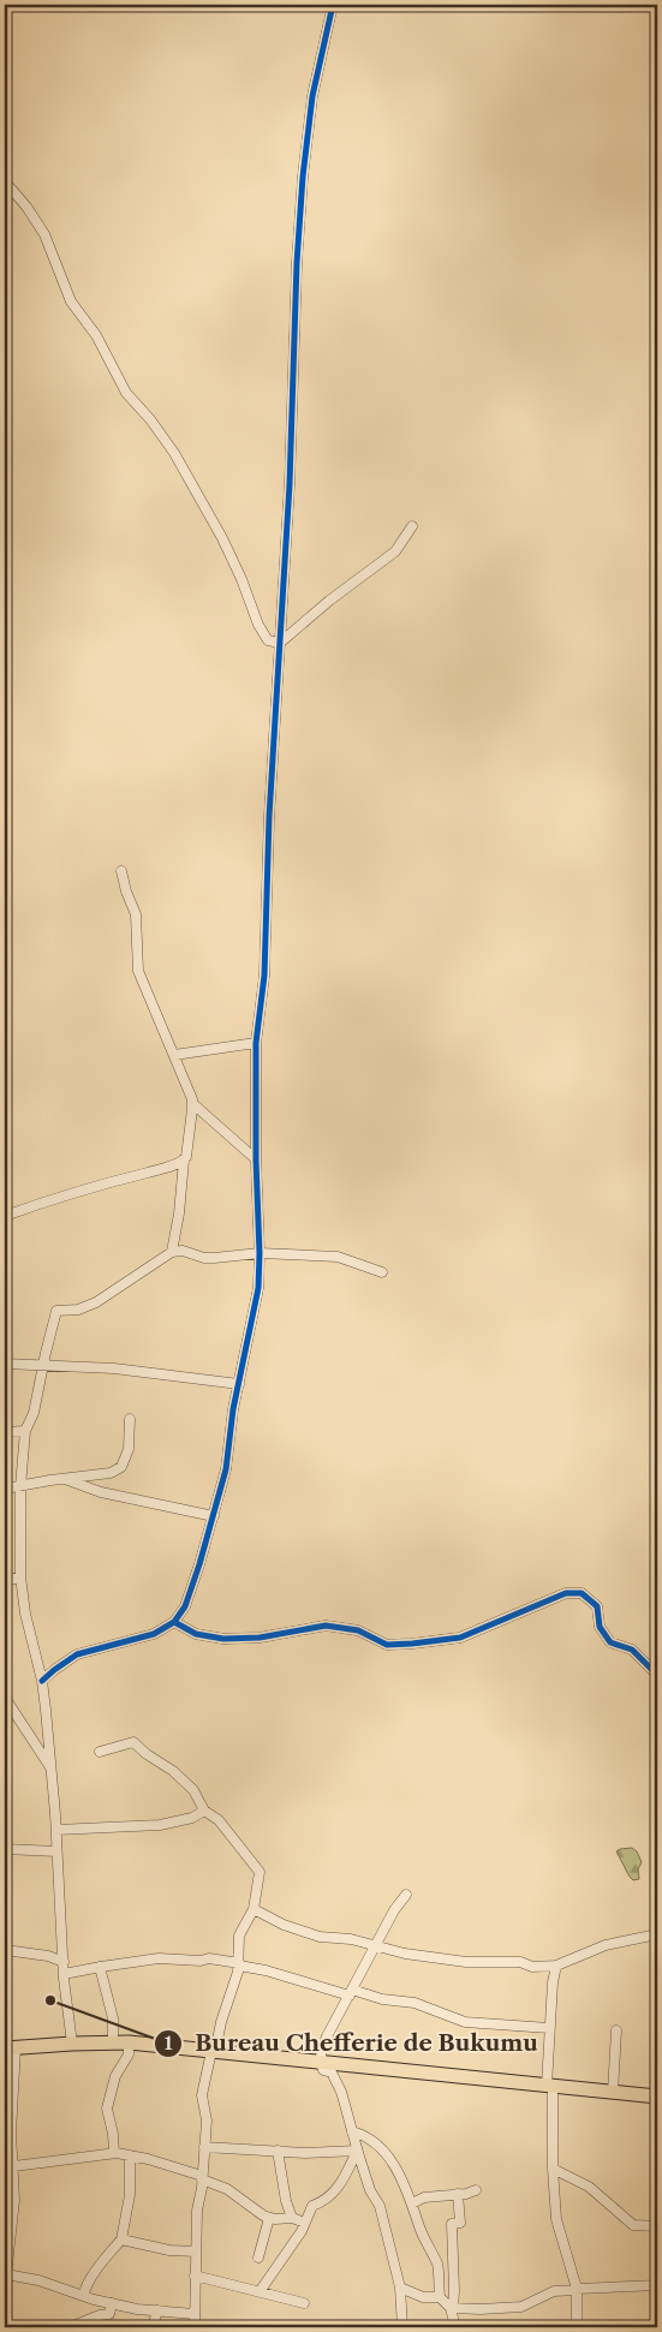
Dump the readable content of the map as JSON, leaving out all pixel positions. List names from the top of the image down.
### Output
{
  "places": ["Bureau Chefferie de Bukumu"]
}
